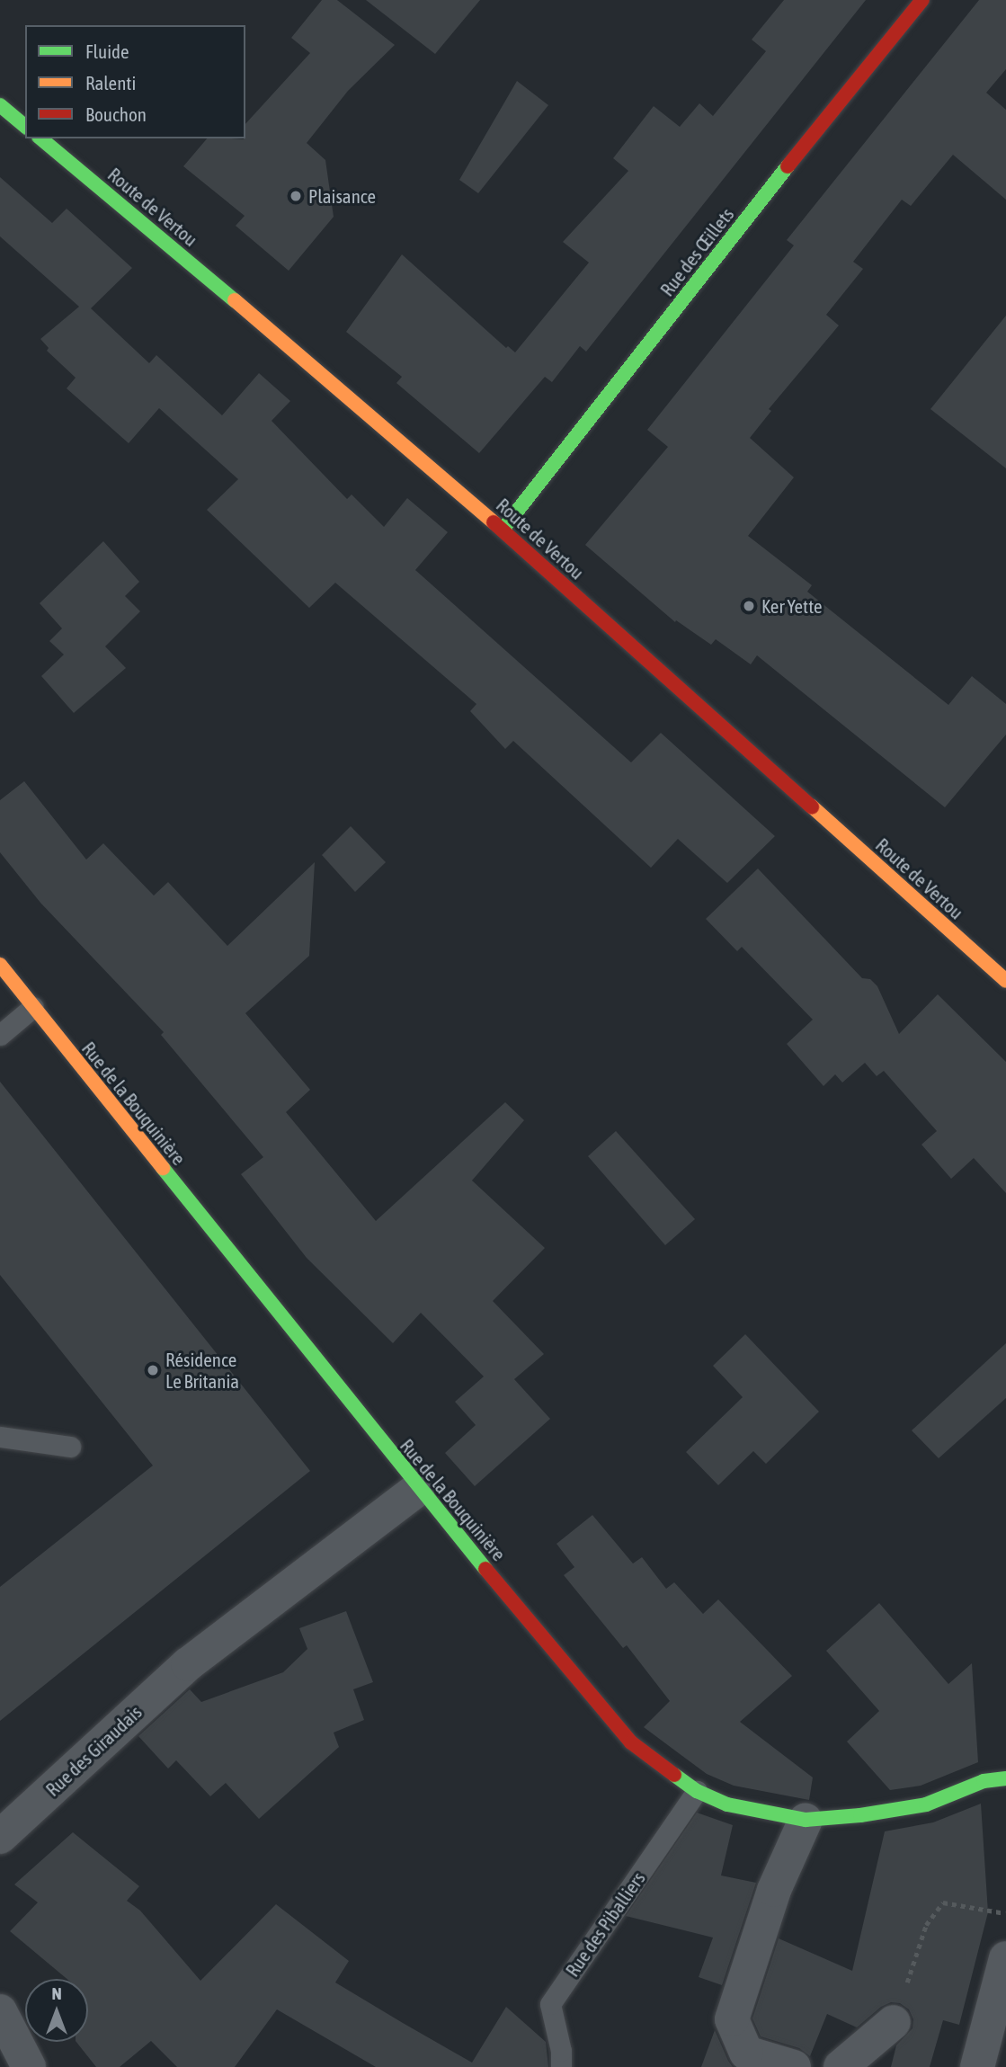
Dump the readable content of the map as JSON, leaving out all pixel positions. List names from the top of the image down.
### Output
{
  "streets": {
    "street": [
      "Route de Vertou",
      "Rue des Œillets",
      "Rue de la Bouquinière",
      "Rue des Giraudais"
    ],
    "lane": ["Rue des Piballiers"]
  },
  "crossings": [
    ["Route de Vertou", "Rue des Œillets"],
    ["Rue de la Bouquinière", "Rue des Giraudais"],
    ["Rue de la Bouquinière", "Rue des Piballiers"]
  ],
  "places": ["Plaisance", "Ker Yette", "Résidence Le Britania"],
  "legend": ["Fluide", "Ralenti", "Bouchon"],
  "north": "top"
}
